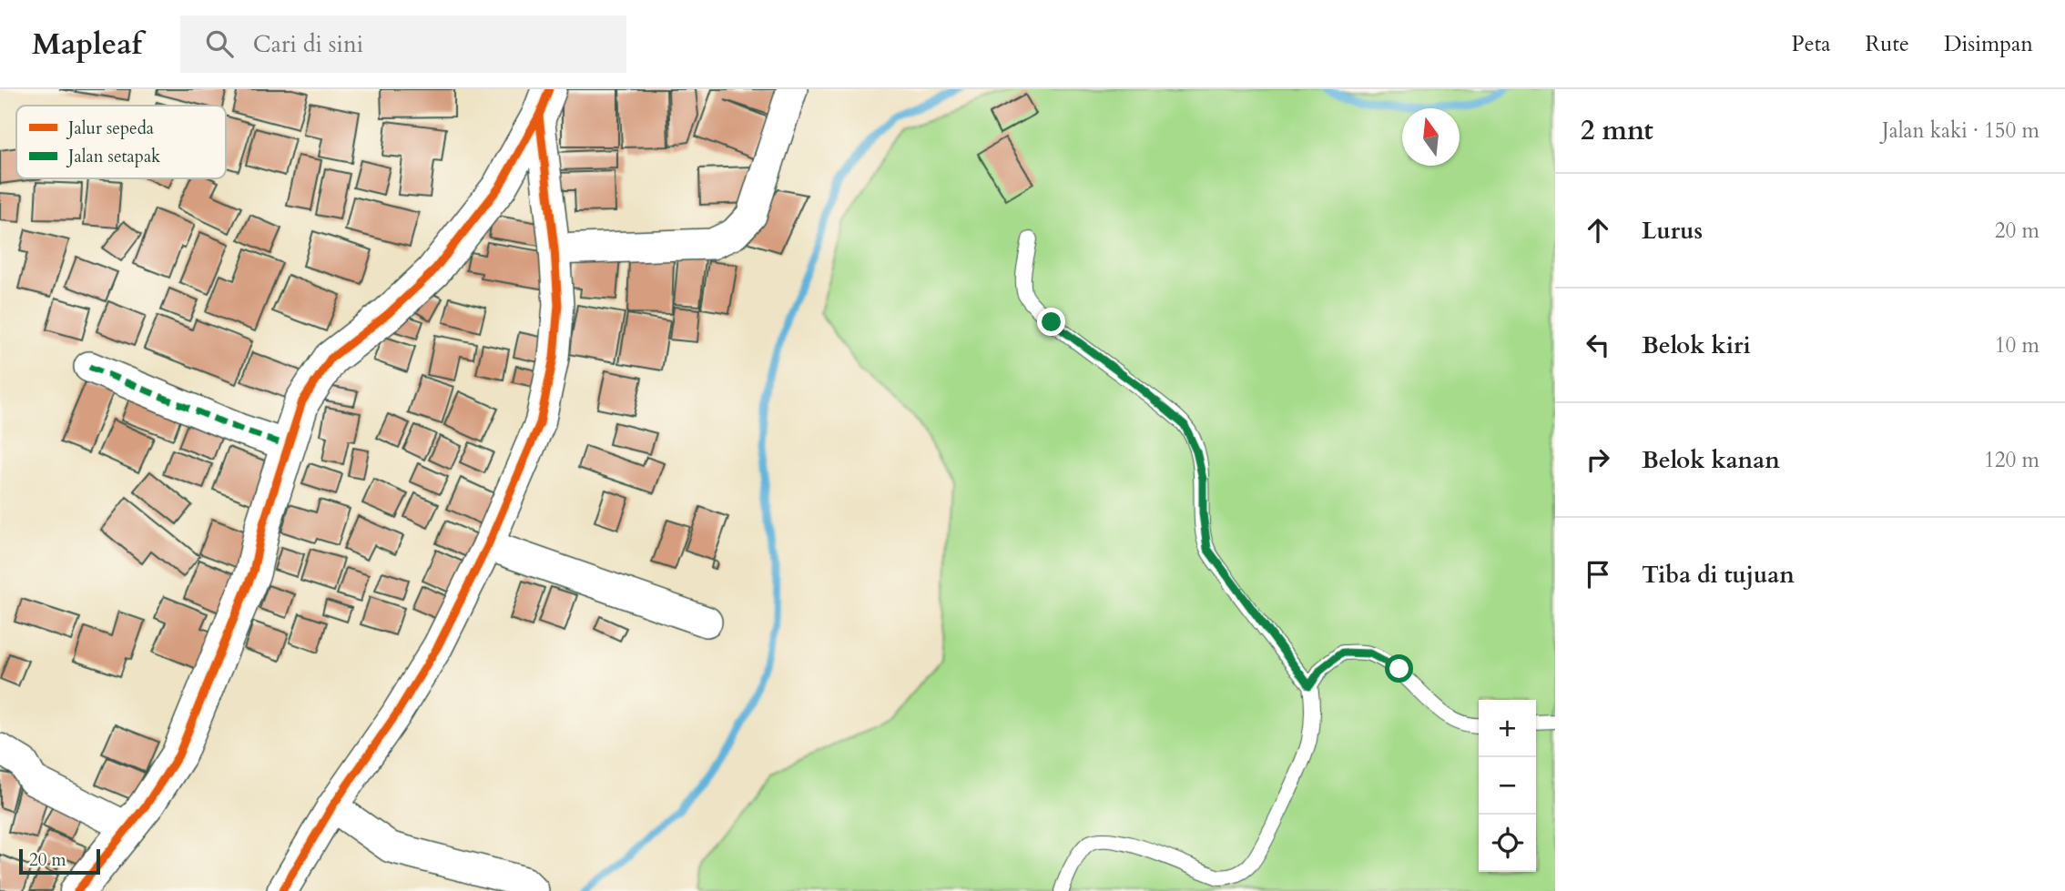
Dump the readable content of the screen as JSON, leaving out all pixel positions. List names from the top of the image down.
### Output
{
  "legend": ["Jalur sepeda", "Jalan setapak"],
  "scale_bar": "20 m",
  "north": "top",
  "page": {
    "header": "Mapleaf",
    "search": "Cari di sini",
    "nav": ["Peta", "Rute", "Disimpan"],
    "heading": ["2 mnt", "Jalan kaki · 150 m"],
    "list": [
      ["Lurus", "20 m"],
      ["Belok kiri", "10 m"],
      ["Belok kanan", "120 m"],
      "Tiba di tujuan"
    ],
    "map_buttons": ["+", "−"],
    "scale": "20 m"
  }
}
